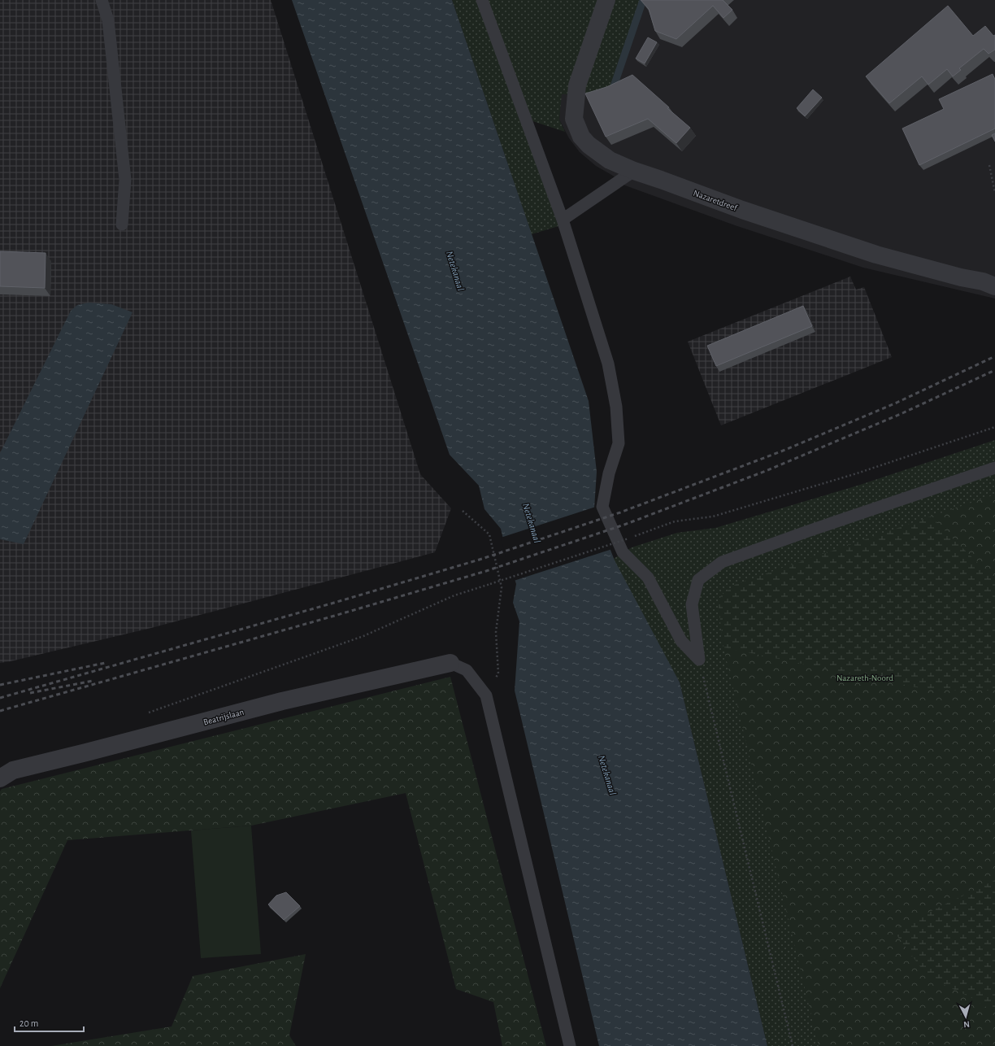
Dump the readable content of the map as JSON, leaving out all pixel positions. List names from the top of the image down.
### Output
{
  "streets": {
    "street": ["Nazaretdreef", "Beatrijslaan"]
  },
  "water": ["Netekanaal"],
  "parks": ["Nazareth-Noord"],
  "scale_bar": "20 m",
  "north": "bottom"
}
